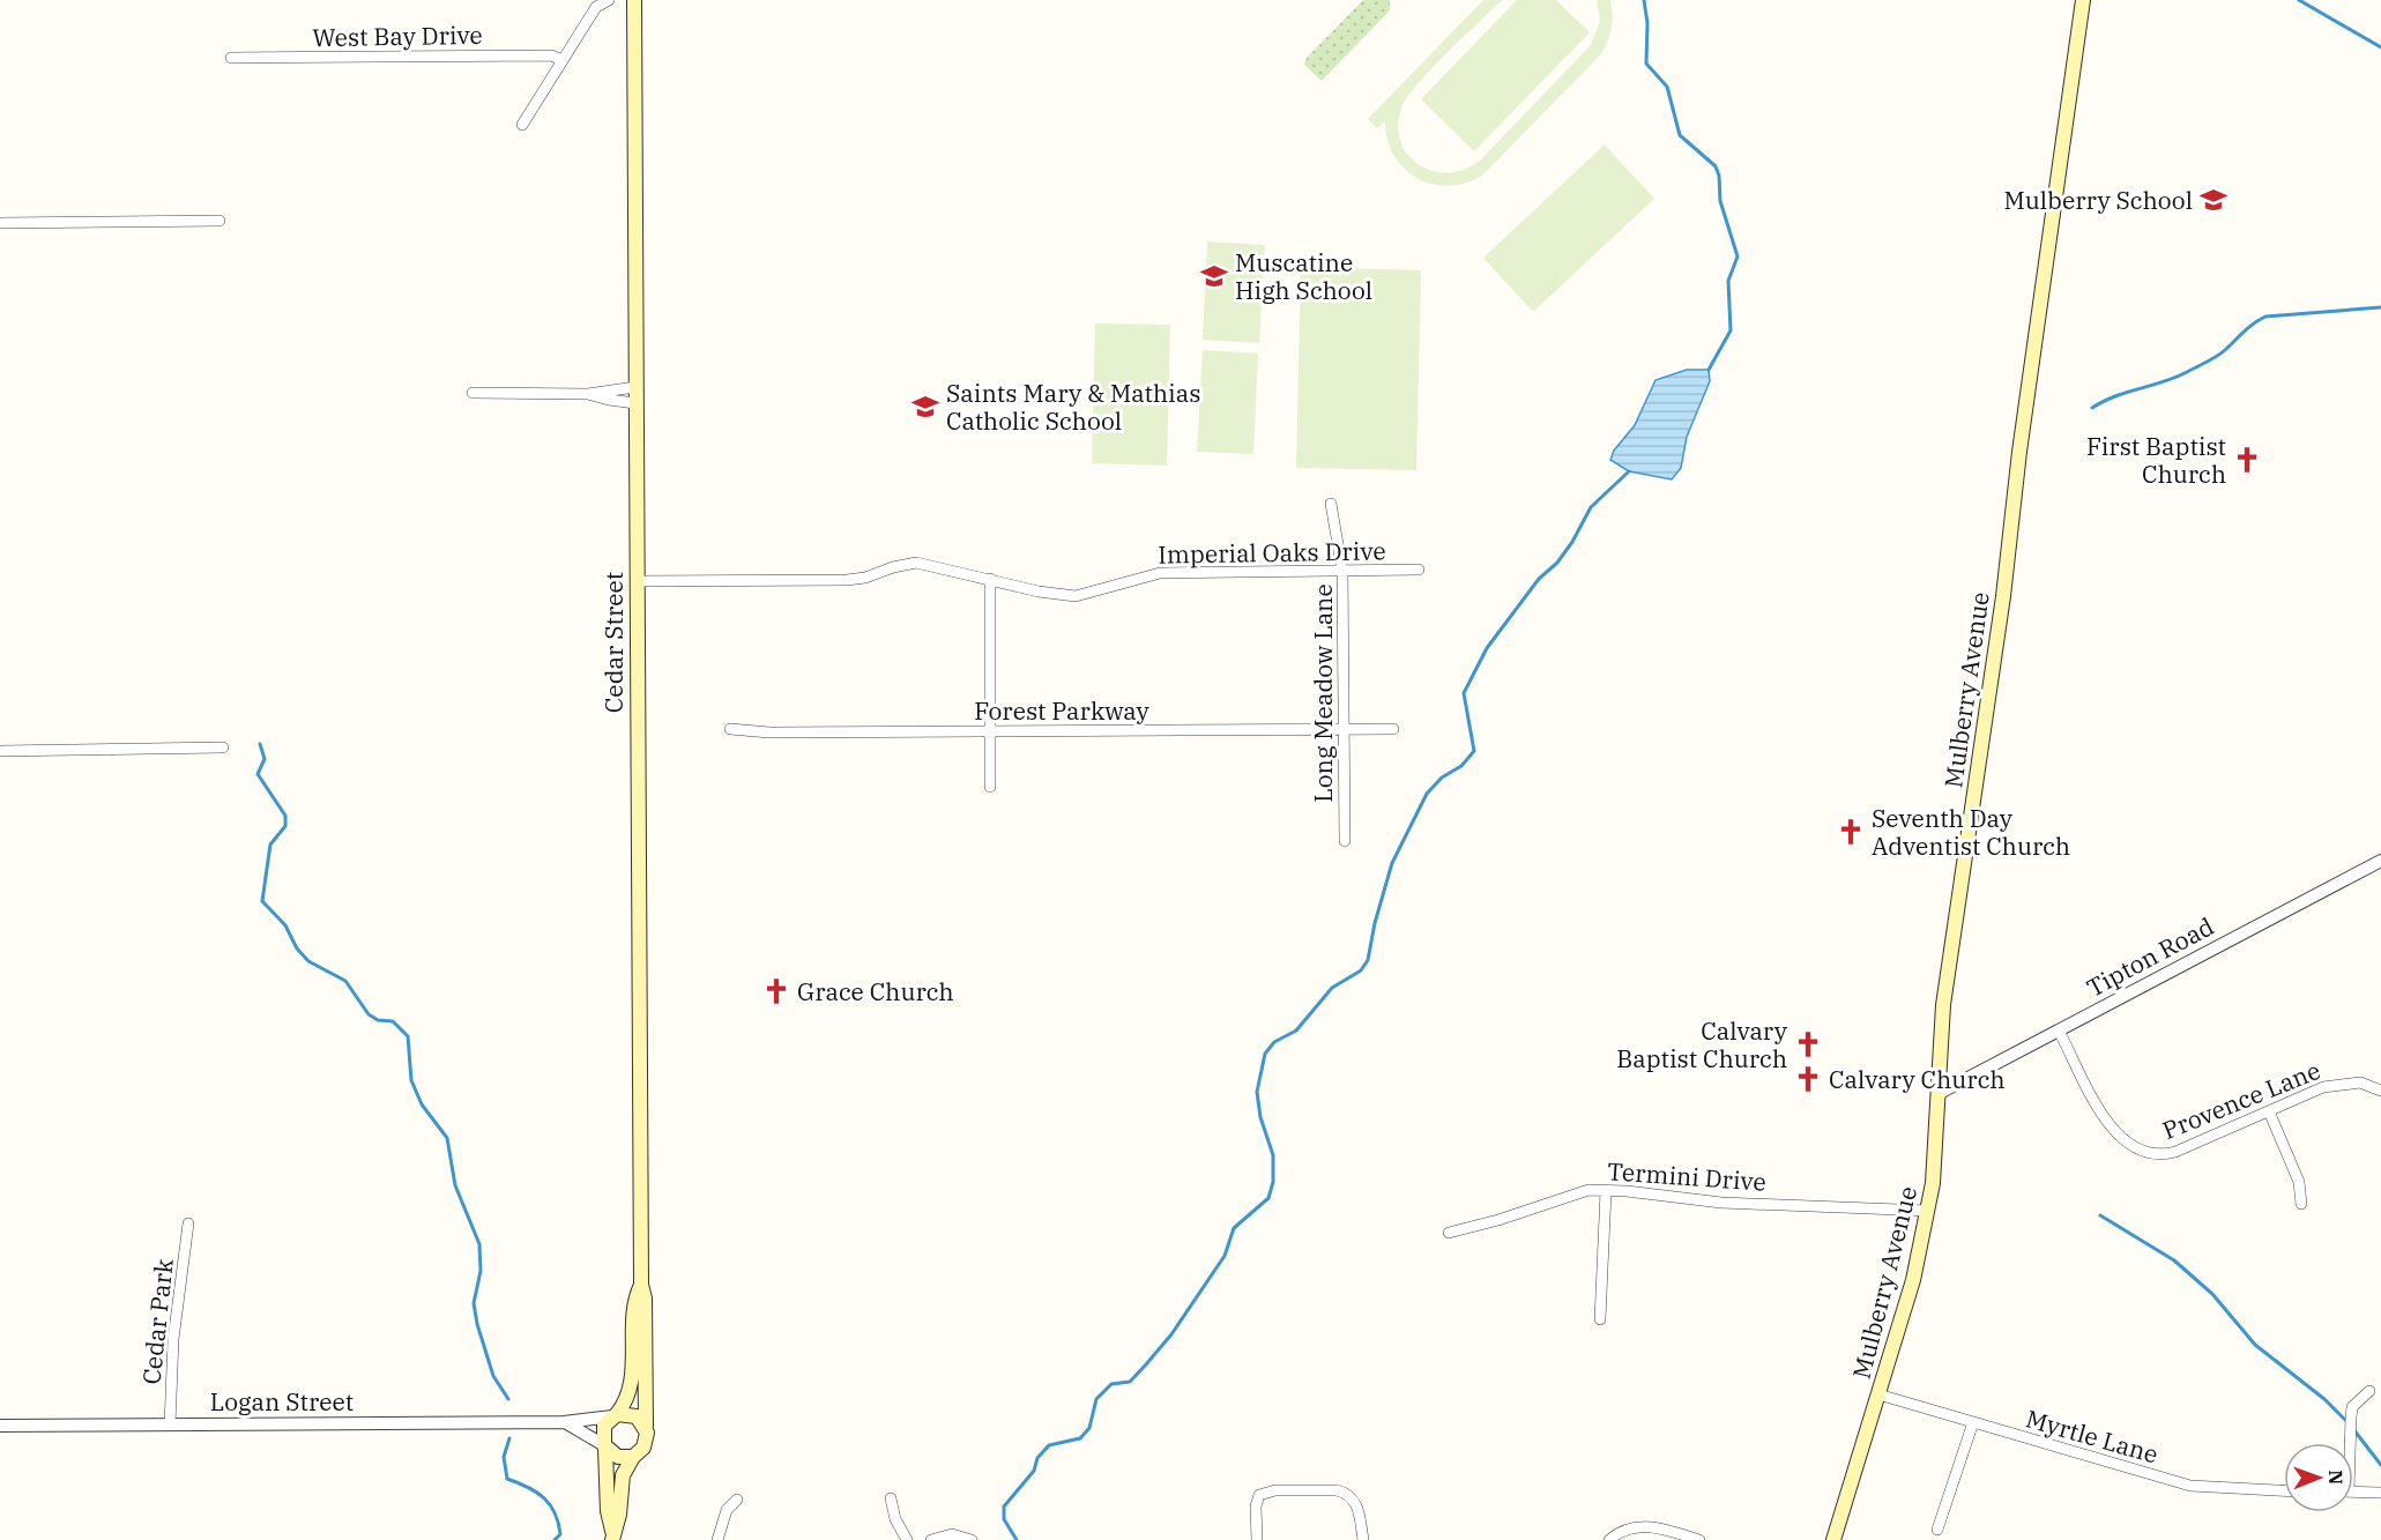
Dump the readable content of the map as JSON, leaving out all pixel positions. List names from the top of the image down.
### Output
{
  "streets": {
    "main road": ["Cedar Street", "Mulberry Avenue"],
    "street": [
      "West Bay Drive",
      "Imperial Oaks Drive",
      "Long Meadow Lane",
      "Forest Parkway",
      "Tipton Road",
      "Provence Lane",
      "Termini Drive",
      "Cedar Park",
      "Logan Street",
      "Myrtle Lane"
    ]
  },
  "crossings": [
    ["Imperial Oaks Drive", "Cedar Street"],
    ["Imperial Oaks Drive", "Long Meadow Lane"],
    ["Cedar Street", "Logan Street"],
    ["Mulberry Avenue", "Tipton Road"],
    ["Mulberry Avenue", "Termini Drive"],
    ["Mulberry Avenue", "Myrtle Lane"],
    ["Long Meadow Lane", "Forest Parkway"],
    ["Tipton Road", "Provence Lane"],
    ["Cedar Park", "Logan Street"]
  ],
  "places": {
    "school or university": ["Mulberry School", "Muscatine High School", "Saints Mary & Mathias Catholic School"],
    "church": [
      "First Baptist Church",
      "Seventh Day Adventist Church",
      "Grace Church",
      "Calvary Baptist Church",
      "Calvary Church"
    ]
  },
  "north": "right"
}
